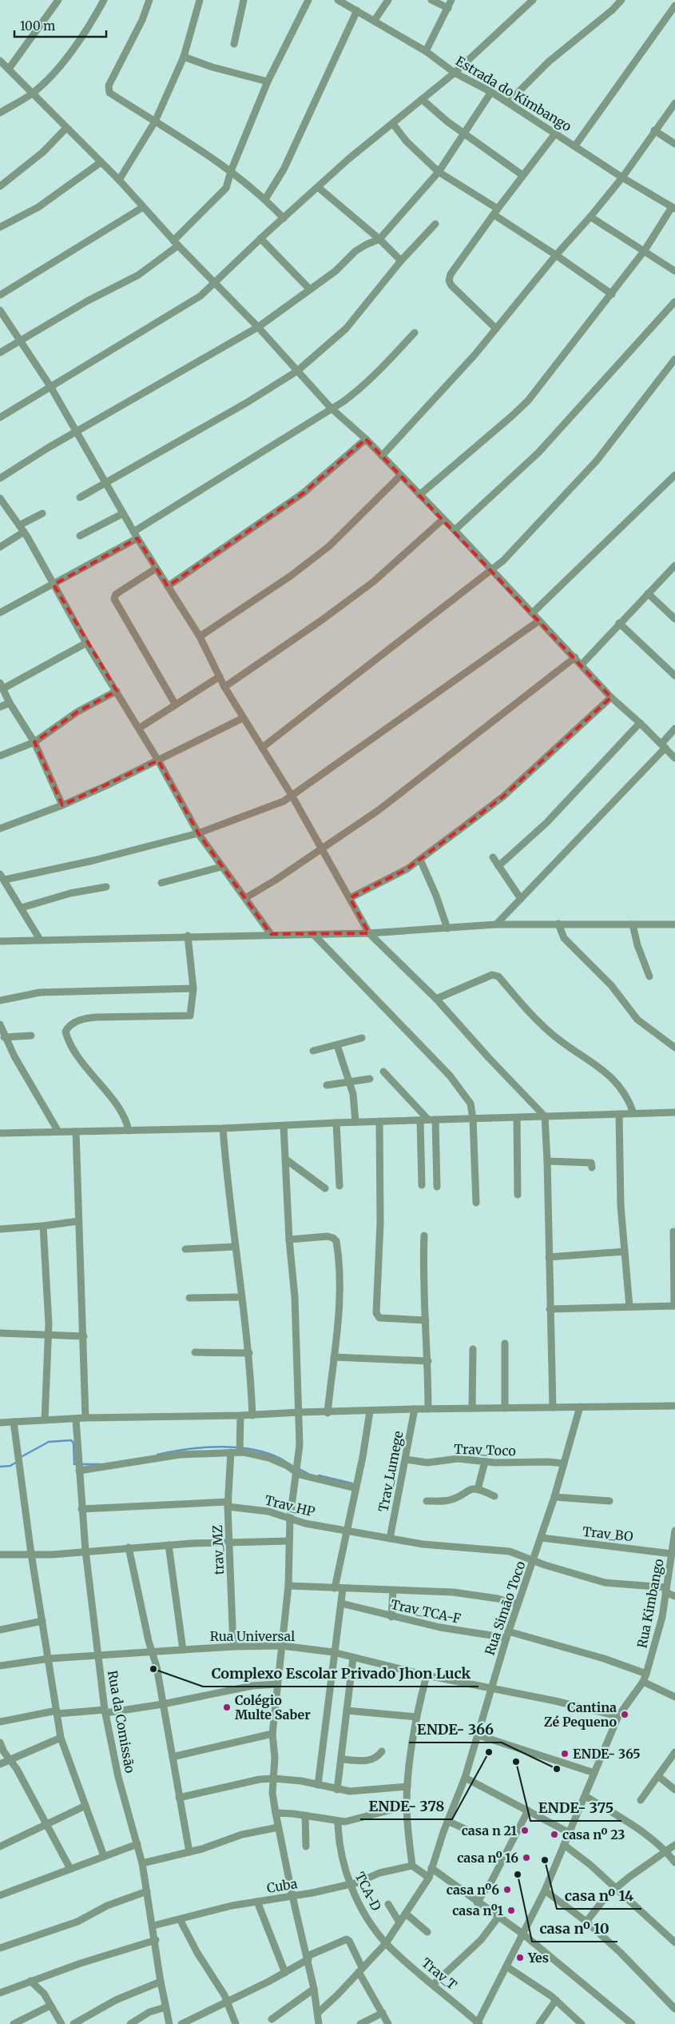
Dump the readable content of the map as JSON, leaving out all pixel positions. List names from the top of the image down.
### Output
{
  "streets": {
    "street": [
      "Estrada do Kimbango",
      "Trav_Toco",
      "Trav_Lumege",
      "Trav_HP",
      "Trav_BO",
      "trav_MZ",
      "Rua Kimbango",
      "Rua Simão Toco",
      "Trav_TCA-F",
      "Rua Universal",
      "Rua da Comissão",
      "Cuba",
      "TCA-D",
      "Trav_T"
    ]
  },
  "crossings": [
    ["Trav_Toco", "Trav_Lumege"],
    ["Trav_Toco", "Rua Simão Toco"],
    ["Trav_Lumege", "Trav_HP"],
    ["Trav_HP", "trav_MZ"],
    ["Trav_HP", "Rua Kimbango"],
    ["Trav_HP", "Rua Simão Toco"],
    ["Trav_HP", "Rua da Comissão"],
    ["Trav_BO", "Rua Kimbango"],
    ["Trav_BO", "Rua Simão Toco"],
    ["trav_MZ", "Rua Universal"],
    ["Rua Kimbango", "Trav_TCA-F"],
    ["Rua Kimbango", "Rua Universal"],
    ["Rua Kimbango", "Trav_T"],
    ["Rua Simão Toco", "Trav_TCA-F"],
    ["Rua Simão Toco", "Rua Universal"],
    ["Rua Simão Toco", "TCA-D"],
    ["Rua Simão Toco", "Trav_T"],
    ["Rua Universal", "Rua da Comissão"],
    ["Rua da Comissão", "Cuba"],
    ["Cuba", "TCA-D"],
    ["TCA-D", "Trav_T"]
  ],
  "places": [
    "Complexo Escolar Privado Jhon Luck",
    "Colégio Multe Saber",
    "Cantina Zé Pequeno",
    "ENDE- 378",
    "ENDE- 365",
    "ENDE- 375",
    "ENDE- 366",
    "casa n 21",
    "casa nº 23",
    "casa nº 16",
    "casa nº 14",
    "casa nº 10",
    "casa nº6",
    "casa nº1",
    "Yes"
  ],
  "scale_bar": "100 m"
}
